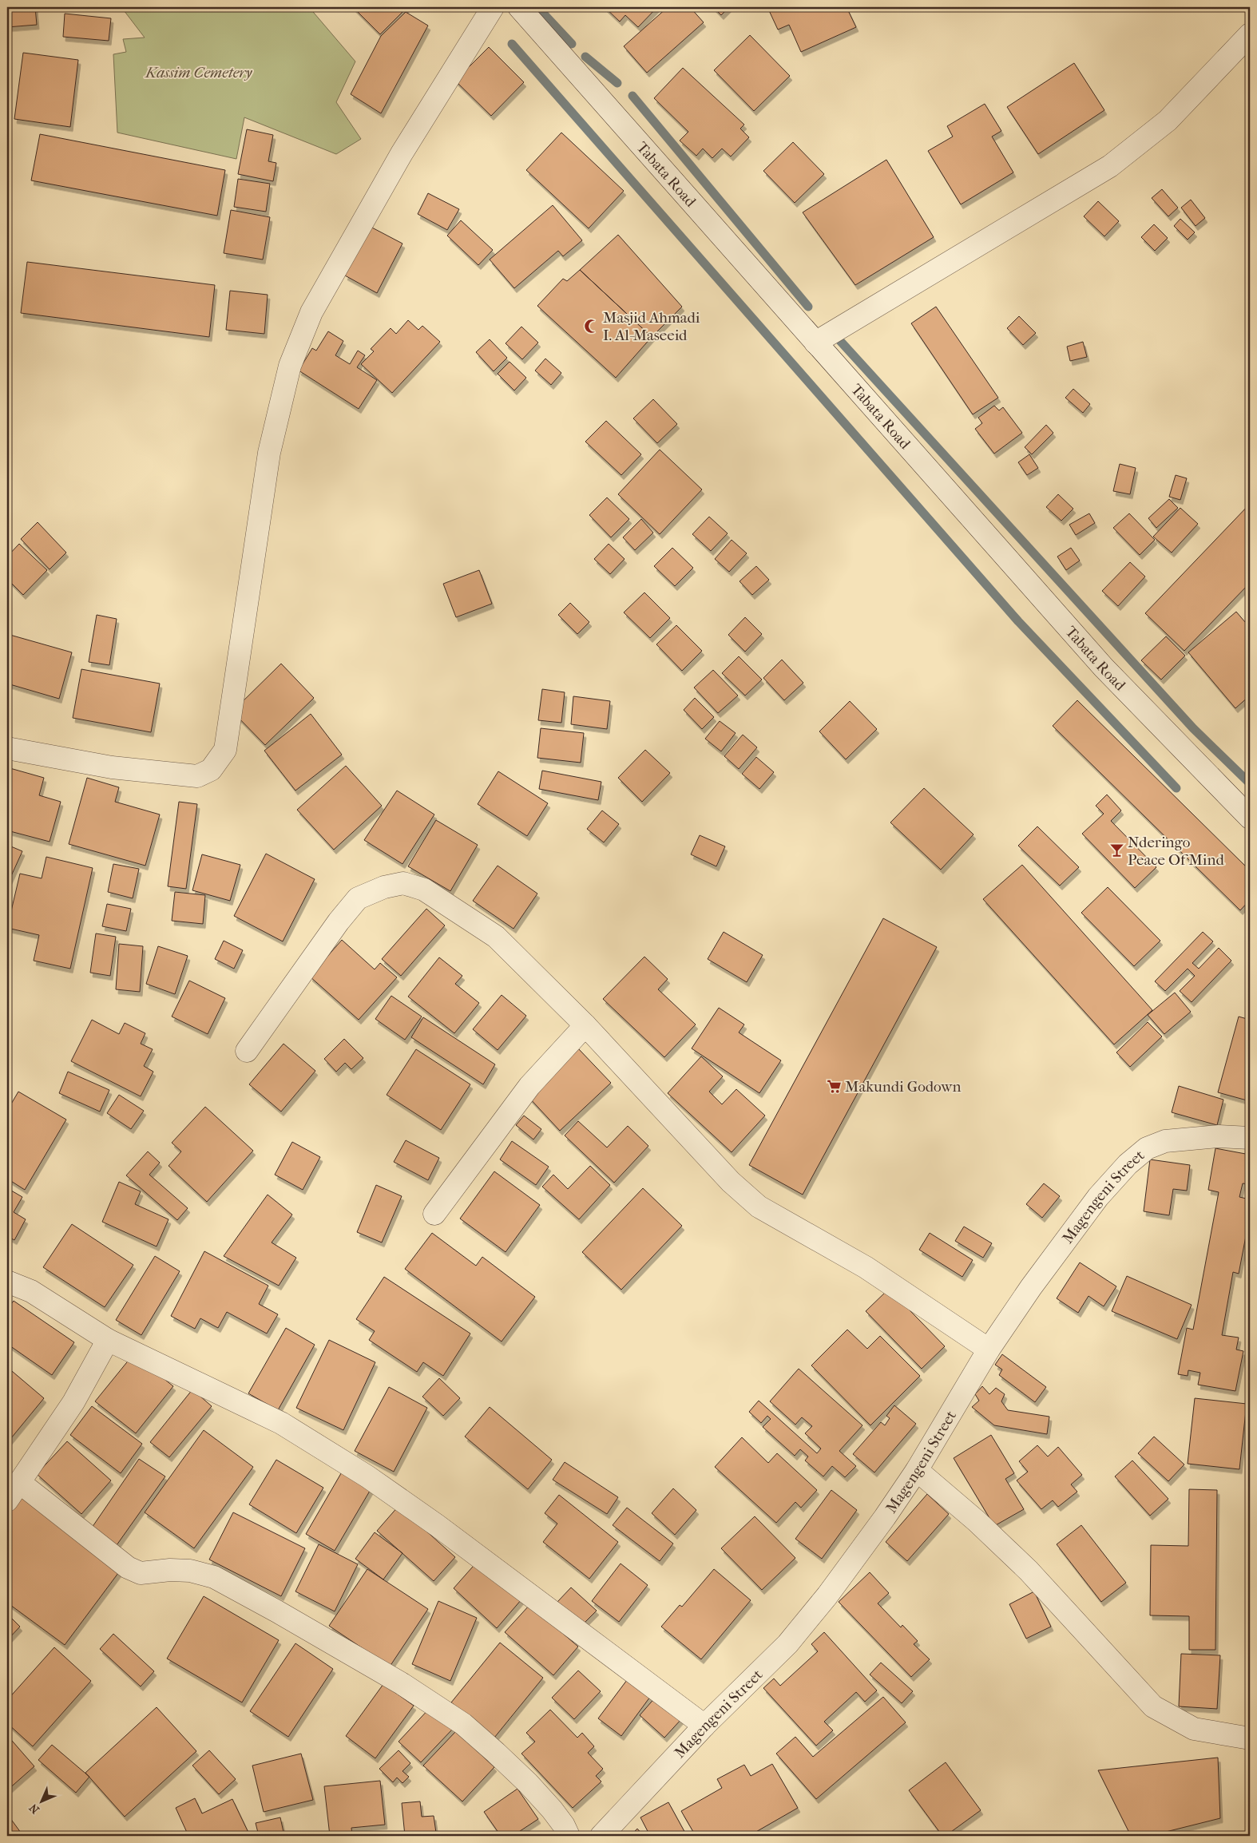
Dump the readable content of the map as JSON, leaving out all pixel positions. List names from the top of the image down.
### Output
{
  "streets": {
    "street": ["Tabata Road", "Magengeni Street"]
  },
  "parks": ["Kassim Cemetery"],
  "places": {
    "mosque": ["Masjid Ahmadi I. Al-Maseeid"],
    "bar": ["Nderingo Peace Of Mind"],
    "supermarket": ["Makundi Godown"]
  },
  "north": "bottom left"
}
